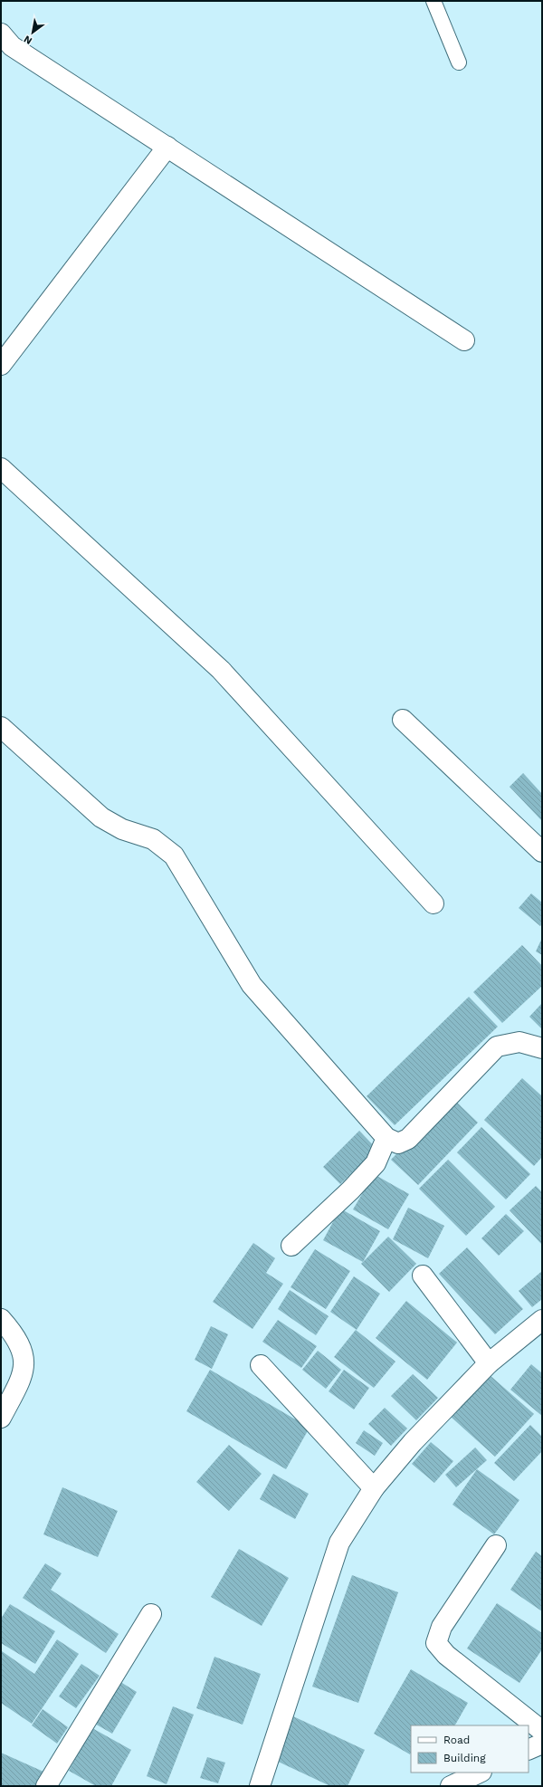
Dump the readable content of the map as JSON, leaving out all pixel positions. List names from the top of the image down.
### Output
{
  "legend": ["Road", "Building"],
  "north": "bottom left"
}
